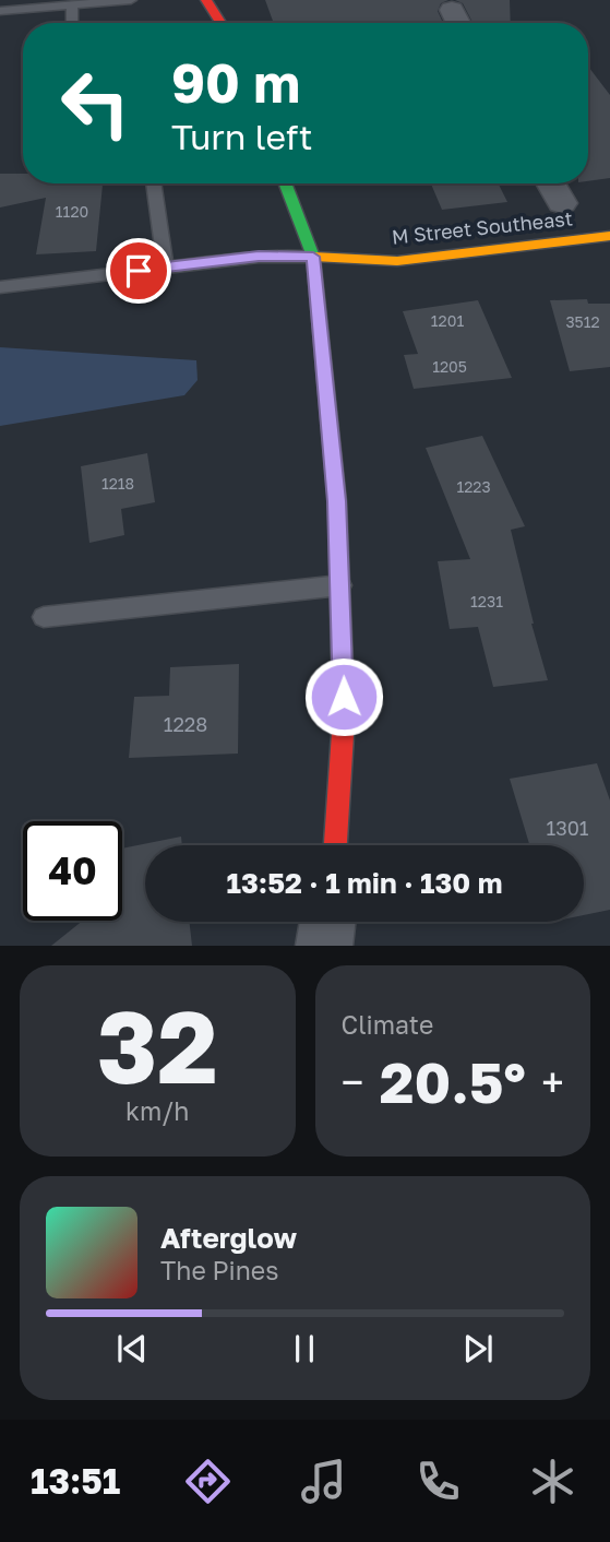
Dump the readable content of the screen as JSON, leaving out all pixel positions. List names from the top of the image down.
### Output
{
  "streets": {
    "street": ["M Street Southeast"]
  },
  "house_numbers": [
    "1120",
    "1201",
    "3512",
    "1205",
    "1218",
    "1223",
    "1231",
    "1228",
    "1301"
  ],
  "page": {
    "turn": ["90 m", "Turn left"],
    "limit": "40",
    "trip": "13:52 · 1 min · 130 m",
    "tile": [
      ["32", "km/h"],
      "Climate"
    ],
    "heat": ["−", "20.5°", "+"],
    "song": ["Afterglow", "The Pines"],
    "tabs": "13:51"
  }
}
